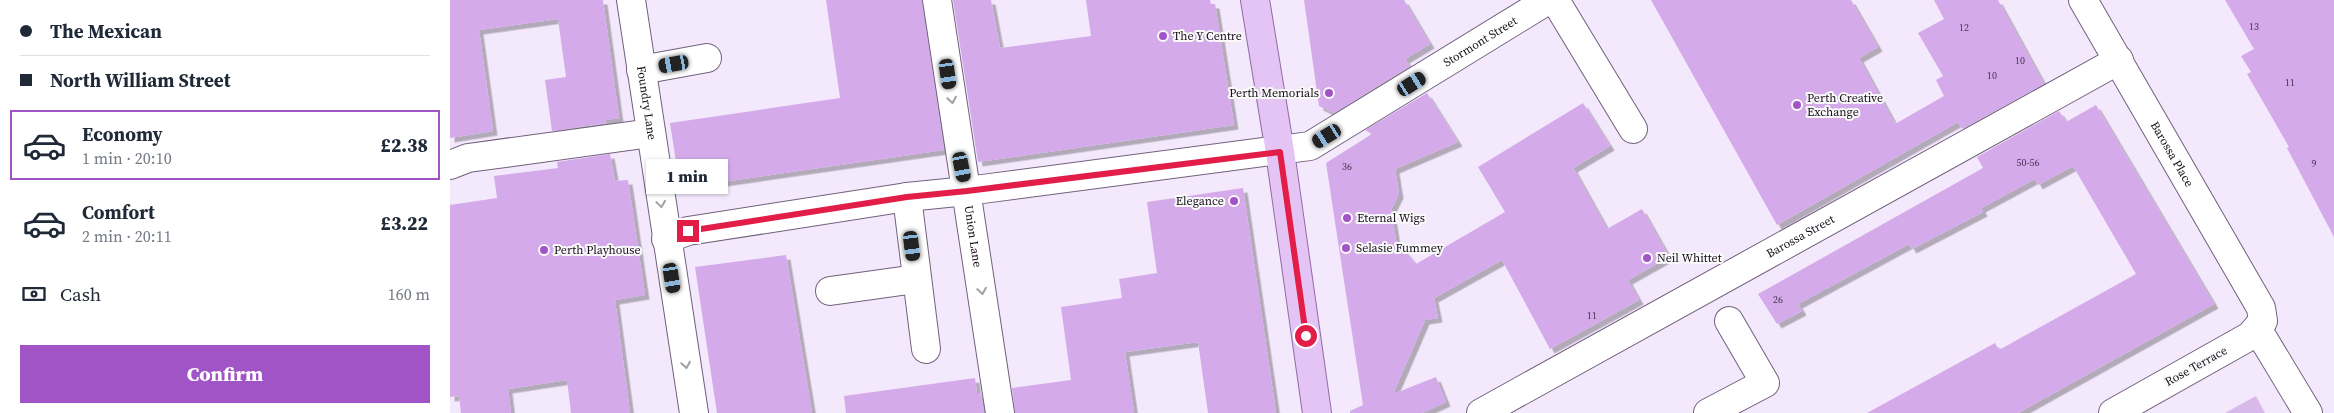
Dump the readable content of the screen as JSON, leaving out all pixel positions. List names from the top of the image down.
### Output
{
  "streets": {
    "street": [
      "Stormont Street",
      "Foundry Lane",
      "Barossa Place",
      "Union Lane",
      "Barossa Street",
      "Rose Terrace"
    ]
  },
  "crossings": [
    ["Stormont Street", "Foundry Lane"],
    ["Stormont Street", "Union Lane"],
    ["Barossa Place", "Barossa Street"],
    ["Barossa Place", "Rose Terrace"]
  ],
  "places": [
    "The Y Centre",
    "Perth Memorials",
    "Perth Creative Exchange",
    "Elegance",
    "Eternal Wigs",
    "Selasie Fummey",
    "Perth Playhouse",
    "Neil Whittet"
  ],
  "house_numbers": [
    "13",
    "12",
    "10",
    "10",
    "11",
    "50-56",
    "9",
    "36",
    "26",
    "11"
  ],
  "page": {
    "banner": ["The Mexican", "North William Street"],
    "list": [
      {
        "name": "Economy",
        "note": "1 min · 20:10",
        "value": "£2.38"
      },
      {
        "name": "Comfort",
        "note": "2 min · 20:11",
        "value": "£3.22"
      }
    ],
    "bubble": "1 min",
    "pay": ["Cash", "160 m"],
    "buttons": "Confirm"
  }
}
